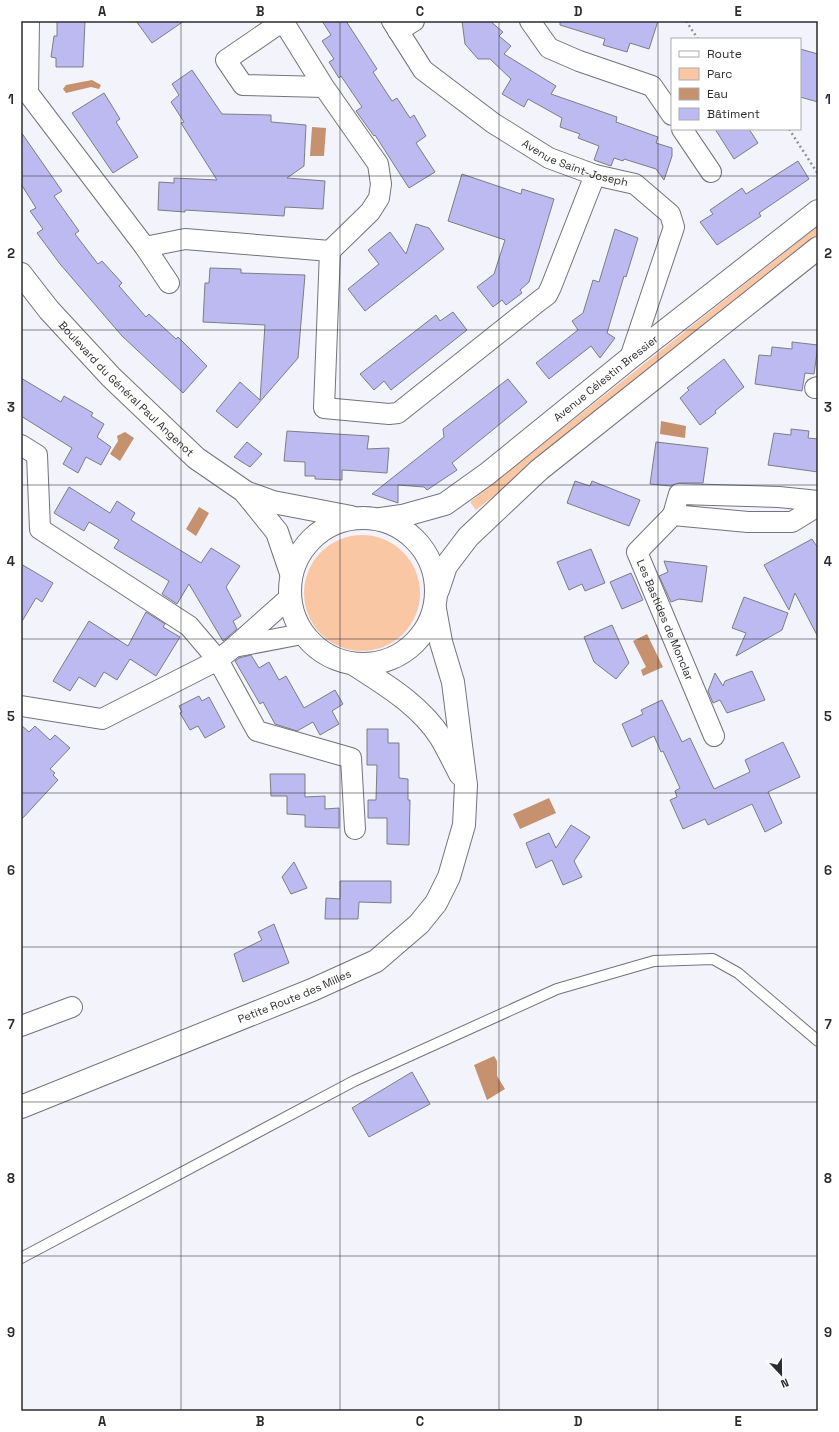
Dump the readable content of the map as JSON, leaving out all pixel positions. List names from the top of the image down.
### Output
{
  "streets": {
    "main road": ["Avenue Célestin Bressier", "Boulevard du Général Paul Angenot", "Petite Route des Milles"],
    "street": ["Avenue Saint-Joseph", "Les Bastides de Monclar"]
  },
  "crossings": [
    ["Avenue Saint-Joseph", "Avenue Célestin Bressier"],
    ["Avenue Célestin Bressier", "Petite Route des Milles"]
  ],
  "legend": [
    "Route",
    "Parc",
    "Eau",
    "Bâtiment"
  ],
  "north": "bottom",
  "grid": {
    "columns": [
      "A",
      "B",
      "C",
      "D",
      "E"
    ],
    "rows": [
      "1",
      "2",
      "3",
      "4",
      "5",
      "6",
      "7",
      "8",
      "9"
    ]
  }
}
